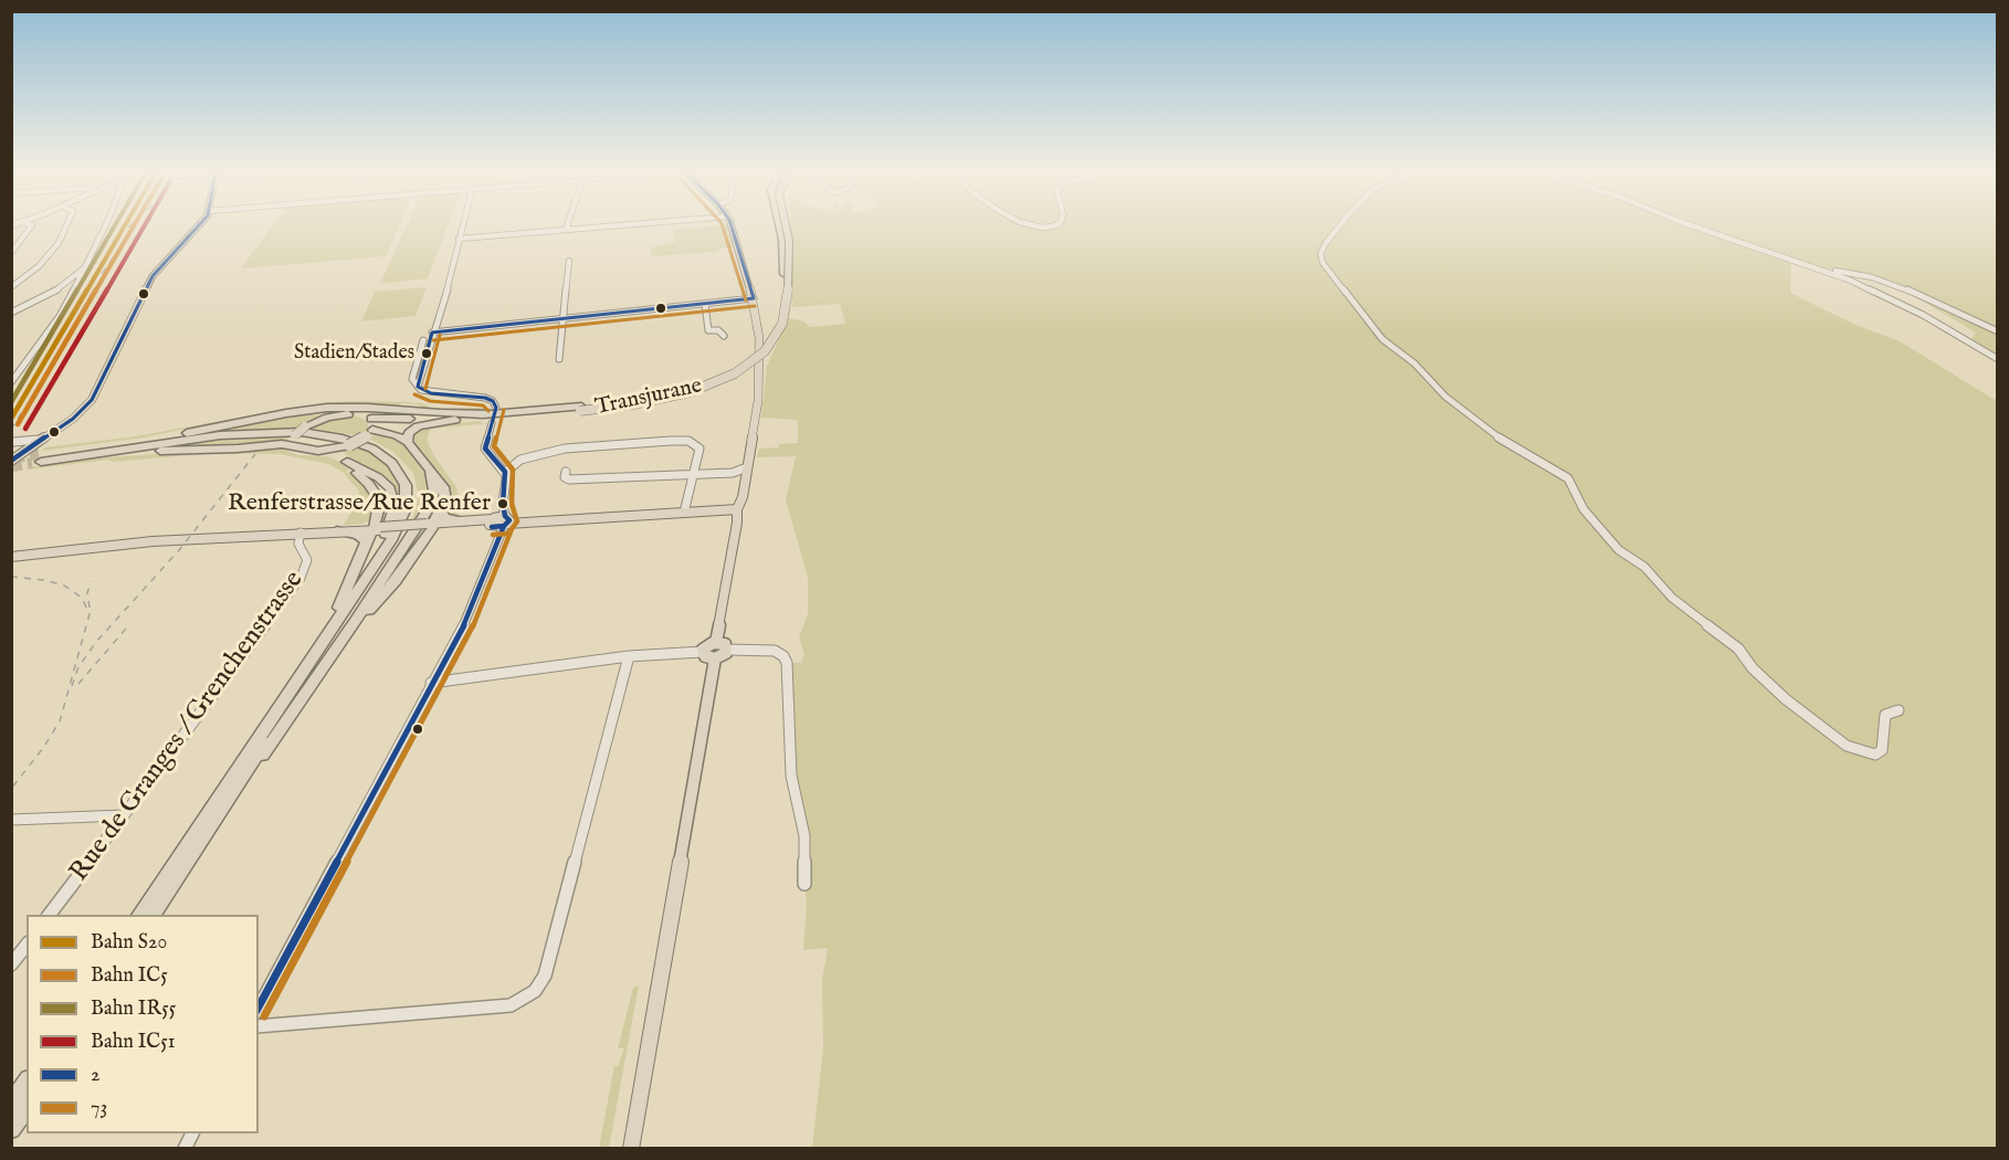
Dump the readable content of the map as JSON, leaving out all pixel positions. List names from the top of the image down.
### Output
{
  "streets": {
    "highway": ["Transjurane"],
    "street": ["Rue de Granges / Grenchenstrasse"]
  },
  "places": ["Stadien/Stades", "Renferstrasse/Rue Renfer"],
  "lines": [
    "rail line S20",
    "rail line IC5",
    "rail line IR55",
    "rail line IC51",
    "transit line 2",
    "transit line 73"
  ],
  "legend": [
    "Bahn S20",
    "Bahn IC5",
    "Bahn IR55",
    "Bahn IC51",
    "2",
    "73"
  ]
}
